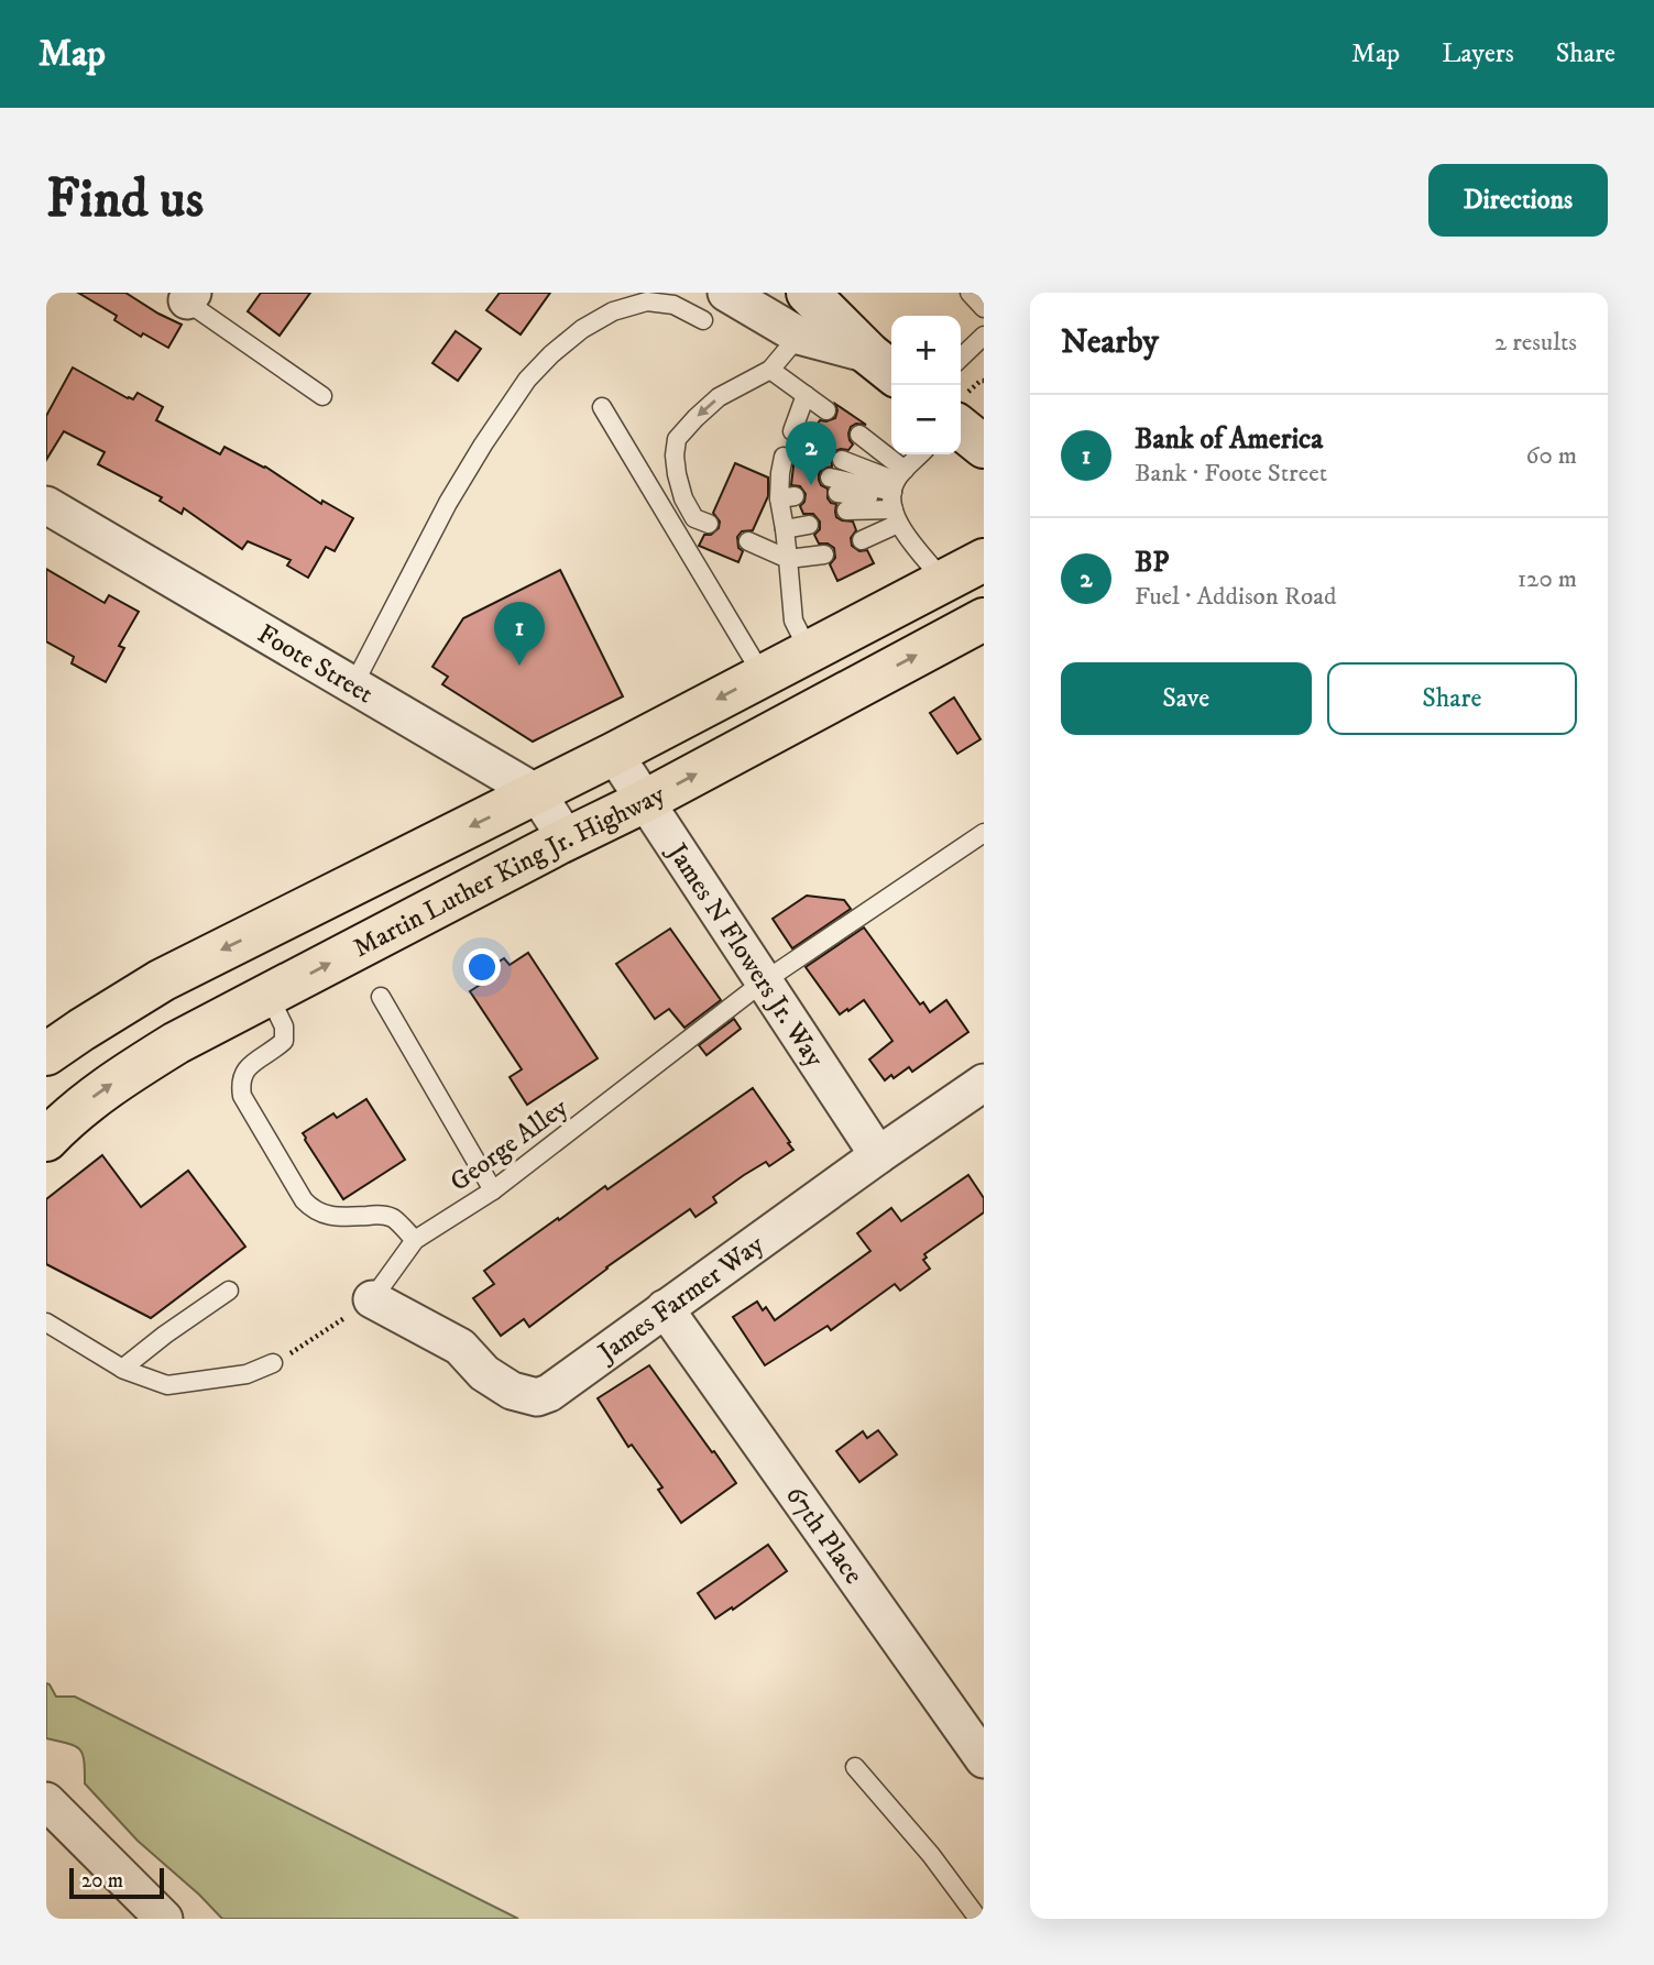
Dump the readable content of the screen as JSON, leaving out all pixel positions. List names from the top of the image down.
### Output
{
  "streets": {
    "main road": ["Martin Luther King Jr. Highway"],
    "street": [
      "Foote Street",
      "James N Flowers Jr. Way",
      "James Farmer Way",
      "67th Place"
    ],
    "lane": ["George Alley"]
  },
  "crossings": [
    ["Foote Street", "Martin Luther King Jr. Highway"],
    ["Martin Luther King Jr. Highway", "James N Flowers Jr. Way"],
    ["James N Flowers Jr. Way", "George Alley"],
    ["James N Flowers Jr. Way", "James Farmer Way"],
    ["George Alley", "James Farmer Way"],
    ["James Farmer Way", "67th Place"]
  ],
  "scale_bar": "20 m",
  "page": {
    "header": "Map",
    "nav": ["Map", "Layers", "Share"],
    "buttons": [
      "Directions",
      ["Save", "Share"]
    ],
    "title": "Find us",
    "heading": ["Nearby", "2 results"],
    "map_buttons": ["+", "−"],
    "list": [
      {
        "mark": "1",
        "name": "Bank of America",
        "note": "Bank · Foote Street",
        "value": "60 m"
      },
      {
        "mark": "2",
        "name": "BP",
        "note": "Fuel · Addison Road",
        "value": "120 m"
      }
    ],
    "pins": ["2", "1"],
    "scale": "20 m"
  }
}
